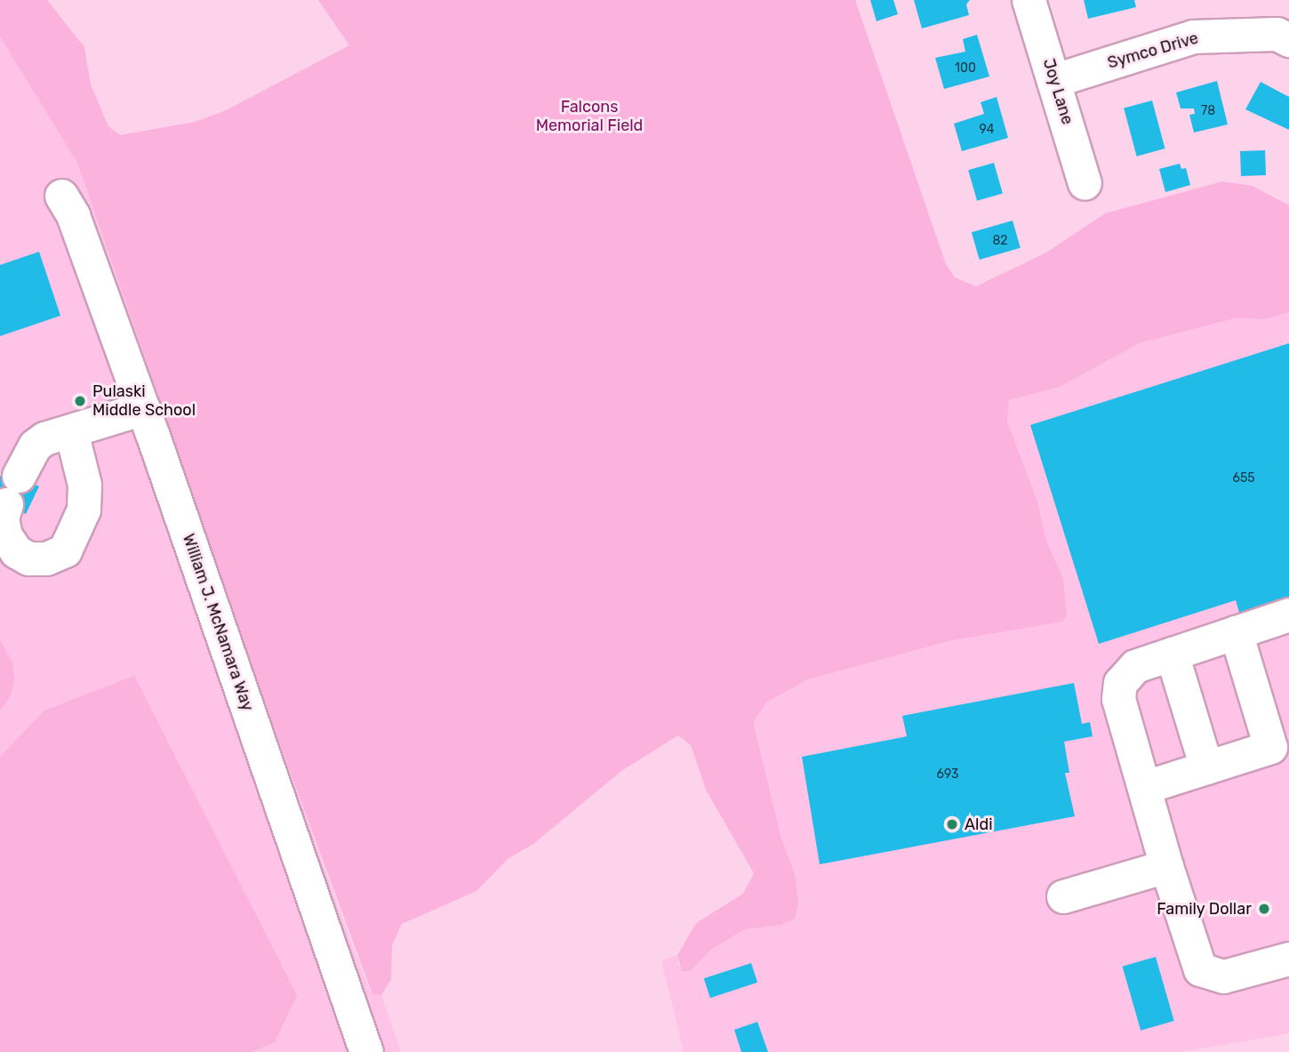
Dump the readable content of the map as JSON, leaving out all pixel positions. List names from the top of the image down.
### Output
{
  "streets": {
    "street": ["Symco Drive", "Joy Lane", "William J. McNamara Way"]
  },
  "crossings": [
    ["Symco Drive", "Joy Lane"]
  ],
  "parks": ["Falcons Memorial Field"],
  "places": ["Pulaski Middle School", "Aldi", "Family Dollar"],
  "house_numbers": [
    "100",
    "78",
    "94",
    "82",
    "655",
    "693"
  ]
}
